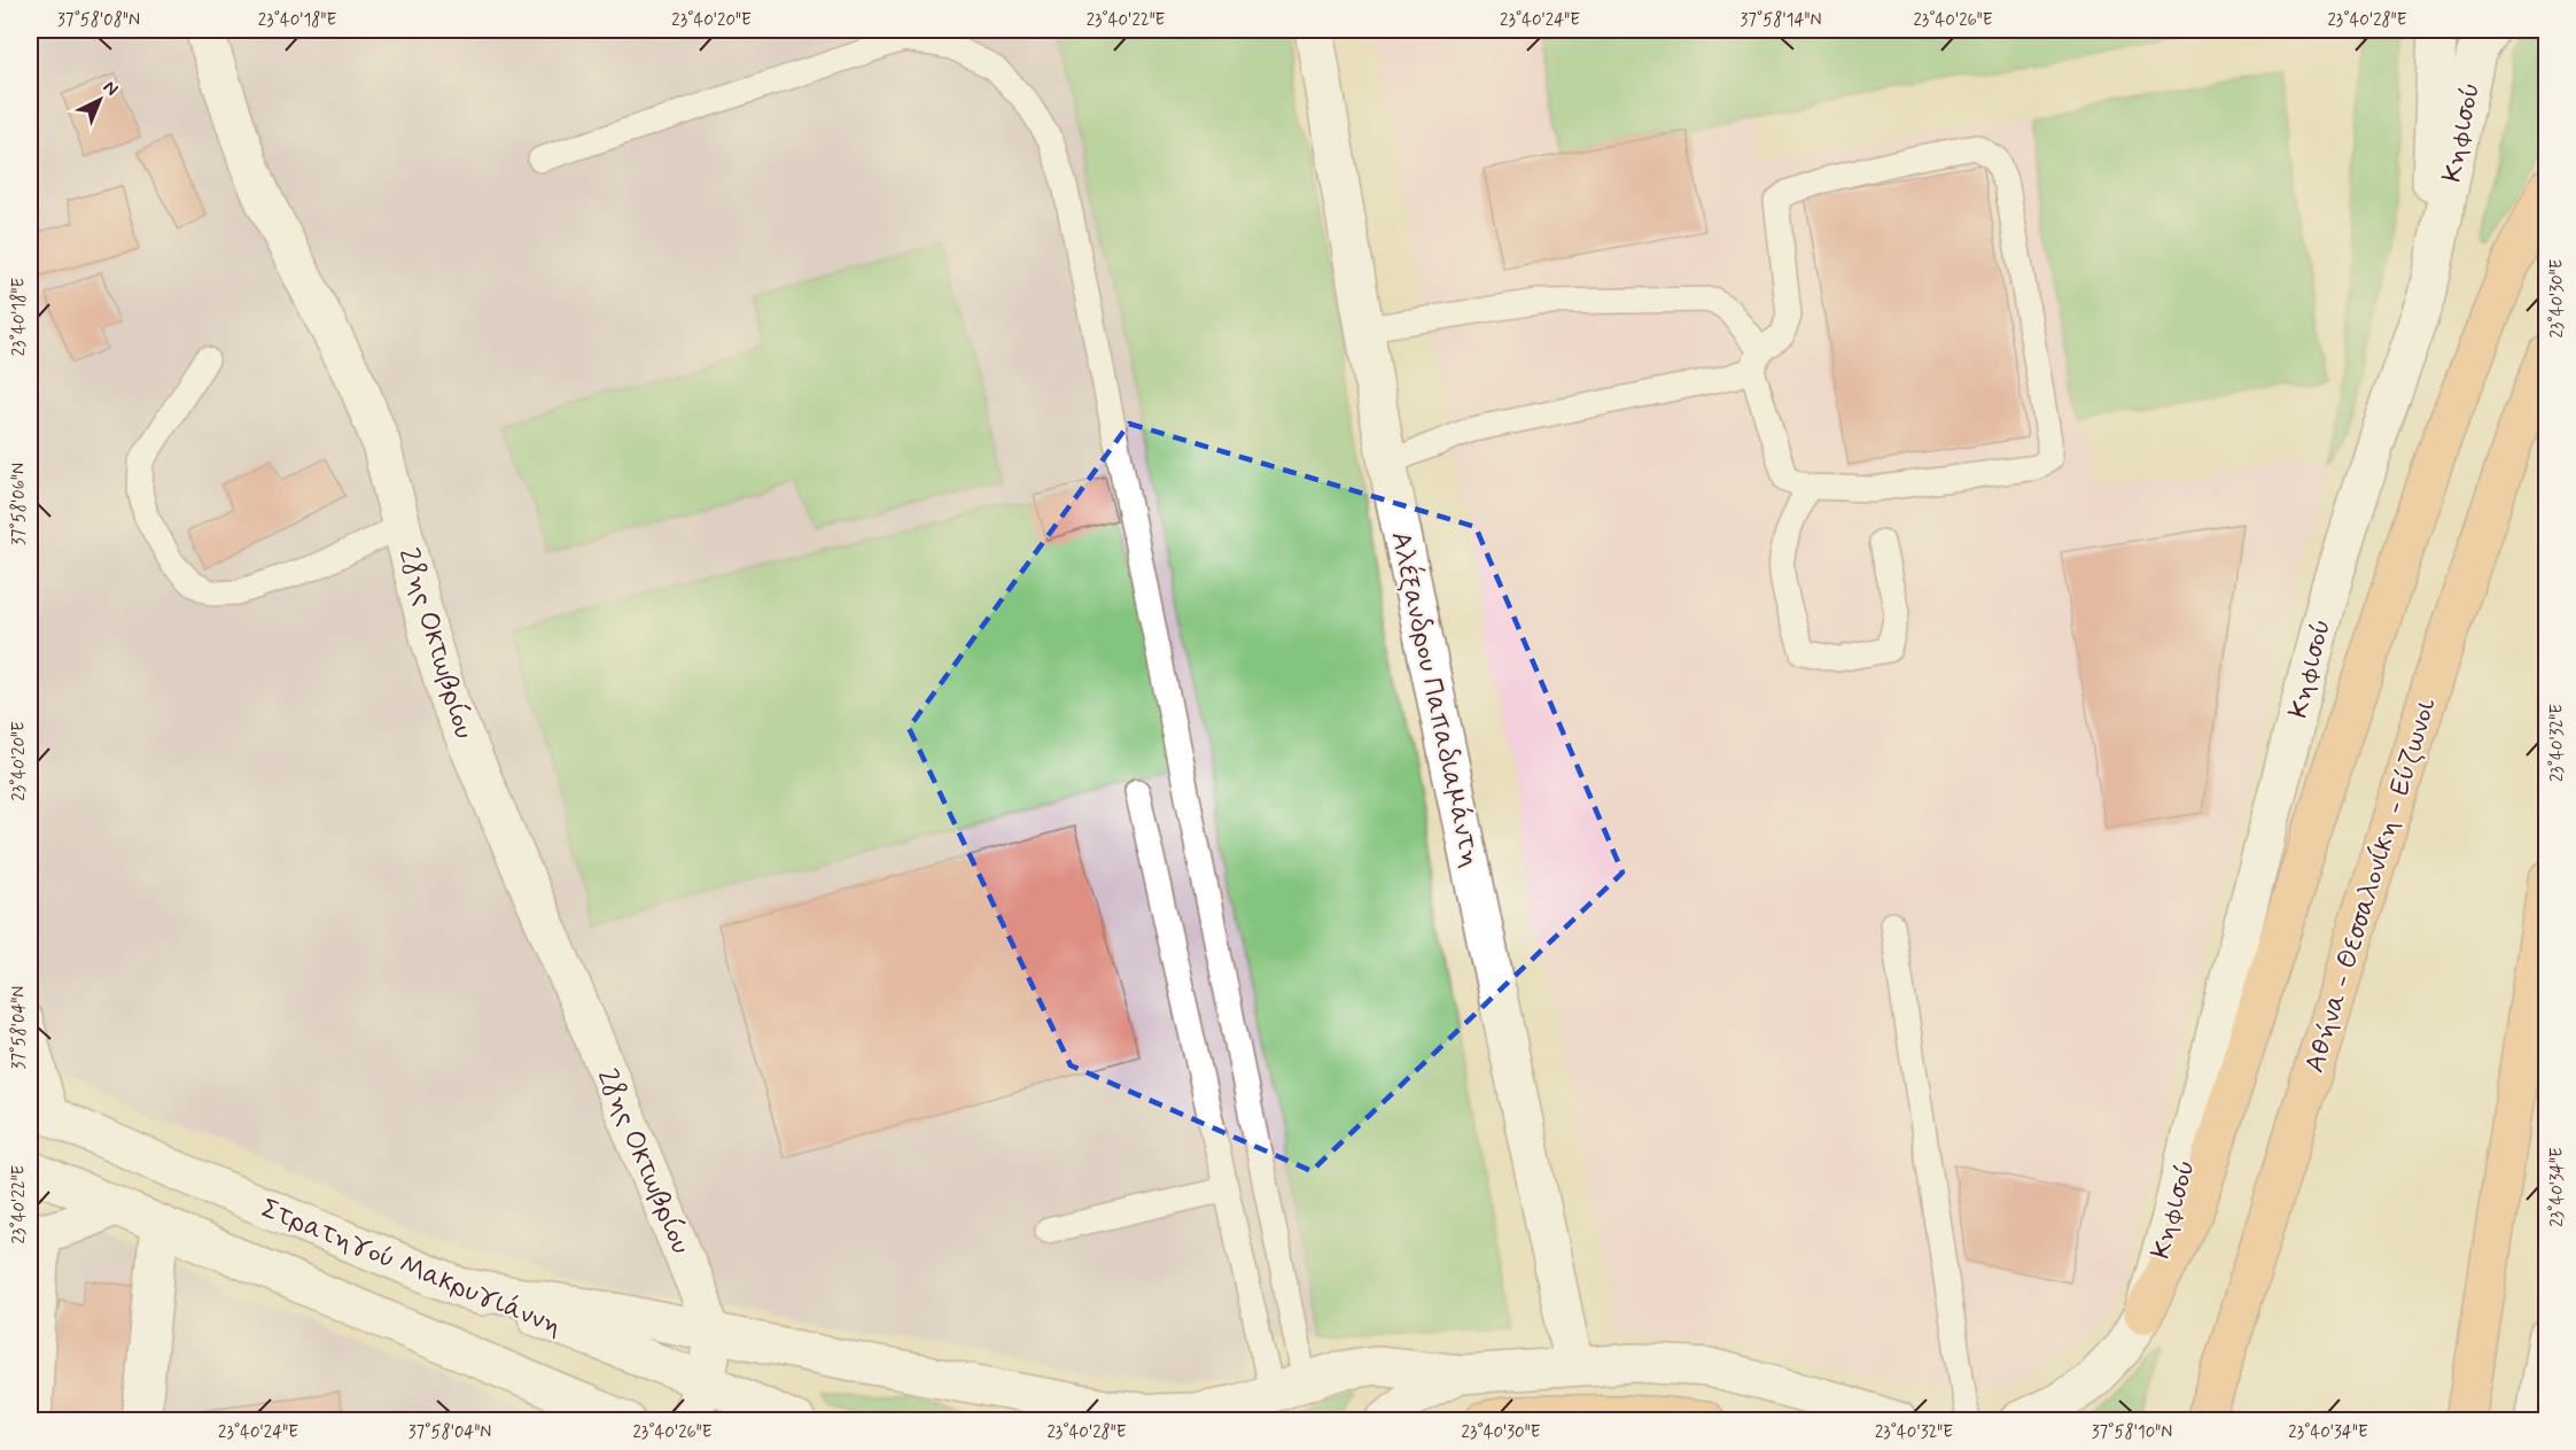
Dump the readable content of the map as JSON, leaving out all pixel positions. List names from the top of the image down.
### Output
{
  "streets": {
    "highway": ["Αθήνα - Θεσσαλονίκη - Εύζωνοι"],
    "street": [
      "Κηφισού",
      "28ης Οκτωβρίου",
      "Αλέξανδρου Παπαδιαμάντη",
      "Στρατηγού Μακρυγιάννη"
    ]
  },
  "north": "top right",
  "coordinates": [
    "37°58'08\"N",
    "23°40'18\"E",
    "23°40'20\"E",
    "23°40'22\"E",
    "23°40'24\"E",
    "37°58'14\"N",
    "23°40'26\"E",
    "23°40'28\"E",
    "23°40'30\"E",
    "37°58'06\"N",
    "23°40'32\"E",
    "37°58'04\"N",
    "23°40'34\"E",
    "37°58'10\"N"
  ]
}
